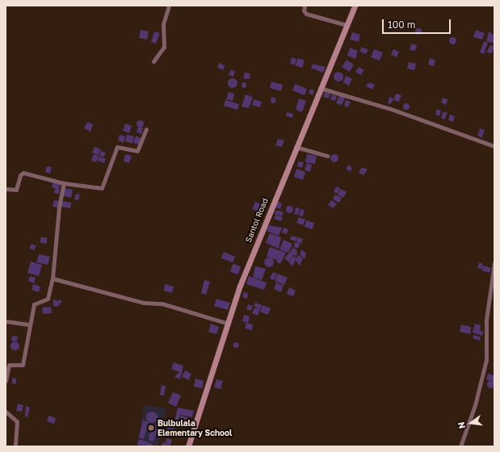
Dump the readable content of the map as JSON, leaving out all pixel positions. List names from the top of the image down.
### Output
{
  "streets": {
    "main road": ["Santol Road"]
  },
  "places": ["Bulbulala Elementary School"],
  "scale_bar": "100 m",
  "north": "left"
}
